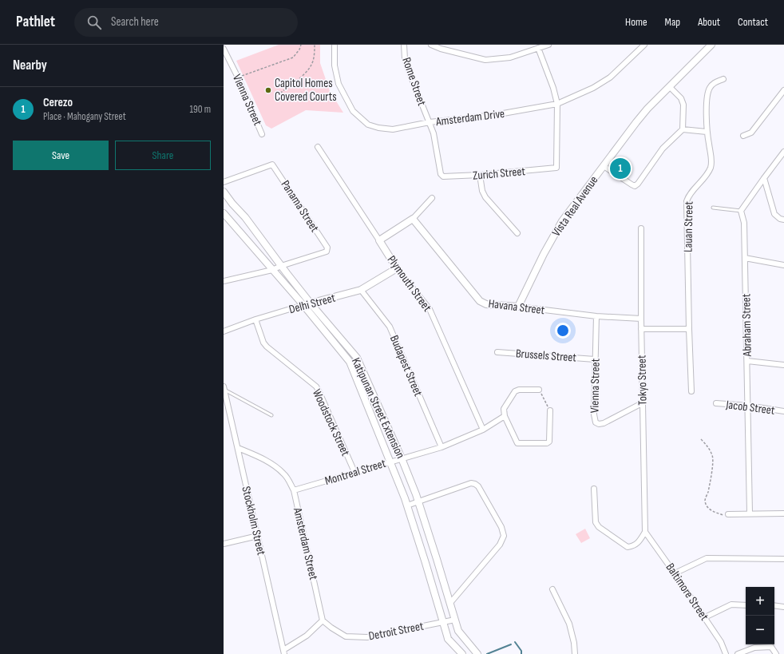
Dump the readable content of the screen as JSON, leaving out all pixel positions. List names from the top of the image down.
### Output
{
  "streets": {
    "street": [
      "Rome Street",
      "Vienna Street",
      "Amsterdam Drive",
      "Zurich Street",
      "Panama Street",
      "Vista Real Avenue",
      "Lauan Street",
      "Plymouth Street",
      "Delhi Street",
      "Havana Street",
      "Abraham Street",
      "Brussels Street",
      "Budapest Street",
      "Tokyo Street",
      "Jacob Street",
      "Katipunan Street Extension",
      "Woodstock Street",
      "Montreal Street",
      "Stockholm Street",
      "Amsterdam Street",
      "Baltimore Street",
      "Detroit Street"
    ]
  },
  "crossings": [
    ["Rome Street", "Amsterdam Drive"],
    ["Rome Street", "Zurich Street"],
    ["Vienna Street", "Havana Street"],
    ["Vienna Street", "Brussels Street"],
    ["Vienna Street", "Tokyo Street"],
    ["Amsterdam Drive", "Zurich Street"],
    ["Panama Street", "Katipunan Street Extension"],
    ["Vista Real Avenue", "Havana Street"],
    ["Plymouth Street", "Delhi Street"],
    ["Plymouth Street", "Montreal Street"],
    ["Delhi Street", "Budapest Street"],
    ["Delhi Street", "Katipunan Street Extension"],
    ["Delhi Street", "Woodstock Street"],
    ["Havana Street", "Tokyo Street"],
    ["Abraham Street", "Jacob Street"],
    ["Budapest Street", "Montreal Street"],
    ["Tokyo Street", "Baltimore Street"],
    ["Katipunan Street Extension", "Montreal Street"],
    ["Katipunan Street Extension", "Detroit Street"],
    ["Woodstock Street", "Montreal Street"],
    ["Montreal Street", "Amsterdam Street"],
    ["Stockholm Street", "Amsterdam Street"],
    ["Amsterdam Street", "Detroit Street"]
  ],
  "places": ["Capitol Homes Covered Courts"],
  "page": {
    "header": "Pathlet",
    "search": "Search here",
    "nav": [
      "Home",
      "Map",
      "About",
      "Contact"
    ],
    "heading": "Nearby",
    "list": [
      {
        "mark": "1",
        "name": "Cerezo",
        "note": "Place · Mahogany Street",
        "value": "190 m"
      }
    ],
    "buttons": ["Save", "Share"],
    "pins": "1",
    "map_buttons": ["+", "−"]
  }
}
